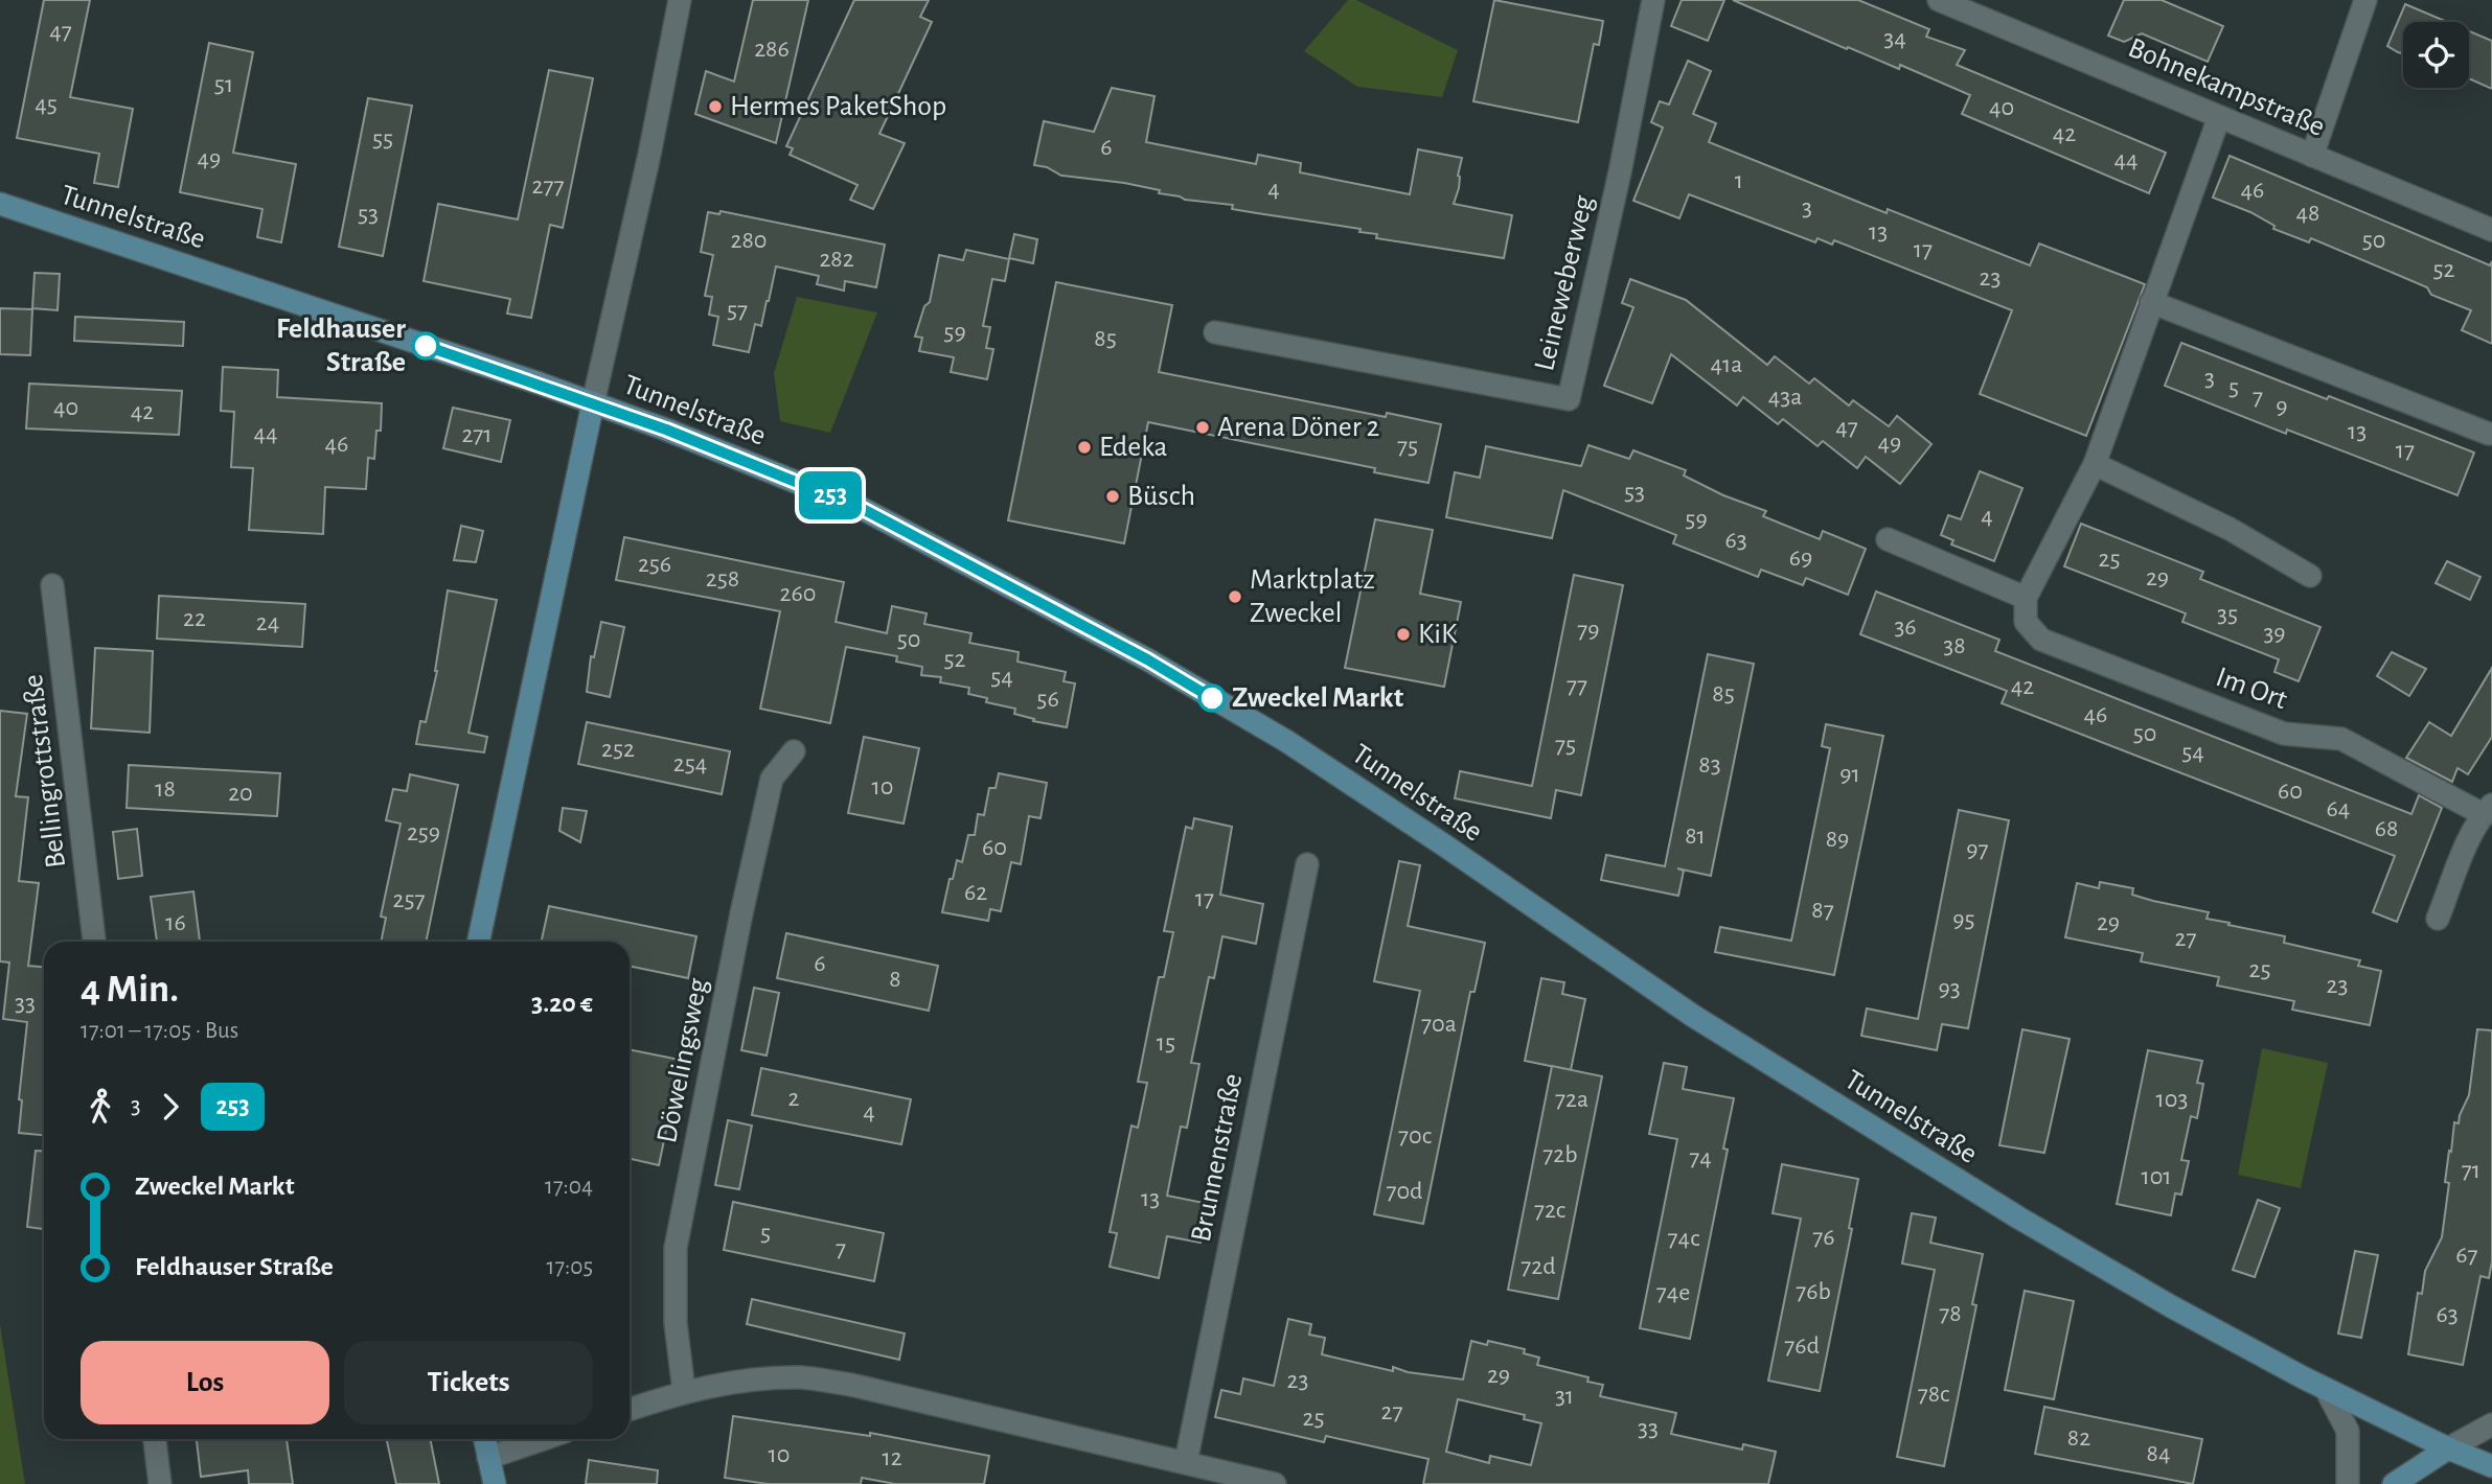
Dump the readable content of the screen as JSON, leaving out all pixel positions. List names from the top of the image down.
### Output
{
  "streets": {
    "street": [
      "Bohnekampstraße",
      "Tunnelstraße",
      "Leineweberweg",
      "Im Ort",
      "Bellingrottstraße",
      "Döwelingsweg",
      "Brunnenstraße"
    ]
  },
  "places": [
    "Hermes PaketShop",
    "Feldhauser Straße",
    "Arena Döner 2",
    "Edeka",
    "Büsch",
    "Marktplatz Zweckel",
    "KiK",
    "Zweckel Markt"
  ],
  "lines": ["bus line 253"],
  "house_numbers": [
    "47",
    "34",
    "286",
    "51",
    "45",
    "40",
    "42",
    "55",
    "6",
    "49",
    "44",
    "1",
    "277",
    "4",
    "46",
    "3",
    "48",
    "53",
    "13",
    "280",
    "50",
    "17",
    "282",
    "52",
    "23",
    "57",
    "59",
    "85",
    "41a",
    "3",
    "5",
    "43a",
    "7",
    "9",
    "40",
    "42",
    "47",
    "13",
    "44",
    "271",
    "49",
    "46",
    "75",
    "17",
    "53",
    "4",
    "59",
    "63",
    "69",
    "25",
    "256",
    "29",
    "258",
    "260",
    "35",
    "22",
    "24",
    "36",
    "79",
    "39",
    "50",
    "38",
    "52",
    "54",
    "77",
    "42",
    "85",
    "56",
    "46",
    "50",
    "75",
    "252",
    "54",
    "254",
    "83",
    "91",
    "10",
    "18",
    "60",
    "20",
    "64",
    "68",
    "259",
    "81",
    "89",
    "60",
    "97",
    "62",
    "17",
    "257",
    "87",
    "95",
    "16",
    "29",
    "27",
    "6",
    "25",
    "8",
    "23",
    "93",
    "33",
    "70a",
    "15",
    "2",
    "72a",
    "103",
    "4",
    "70c",
    "72b",
    "74",
    "71",
    "101",
    "70d",
    "13",
    "72c",
    "5",
    "76",
    "74c",
    "7",
    "67",
    "72d",
    "76b",
    "74e",
    "78",
    "63",
    "76d",
    "29",
    "23",
    "78c",
    "31",
    "27",
    "25",
    "33",
    "82",
    "84",
    "10",
    "12"
  ],
  "page": {
    "on_map": "253",
    "heading": ["4 Min.", "17:01 – 17:05 · Bus", "3.20 €"],
    "legs": ["3", "253"],
    "list": [
      {
        "name": "Zweckel Markt",
        "value": "17:04"
      },
      {
        "name": "Feldhauser Straße",
        "value": "17:05"
      }
    ],
    "buttons": ["Los", "Tickets"]
  }
}
